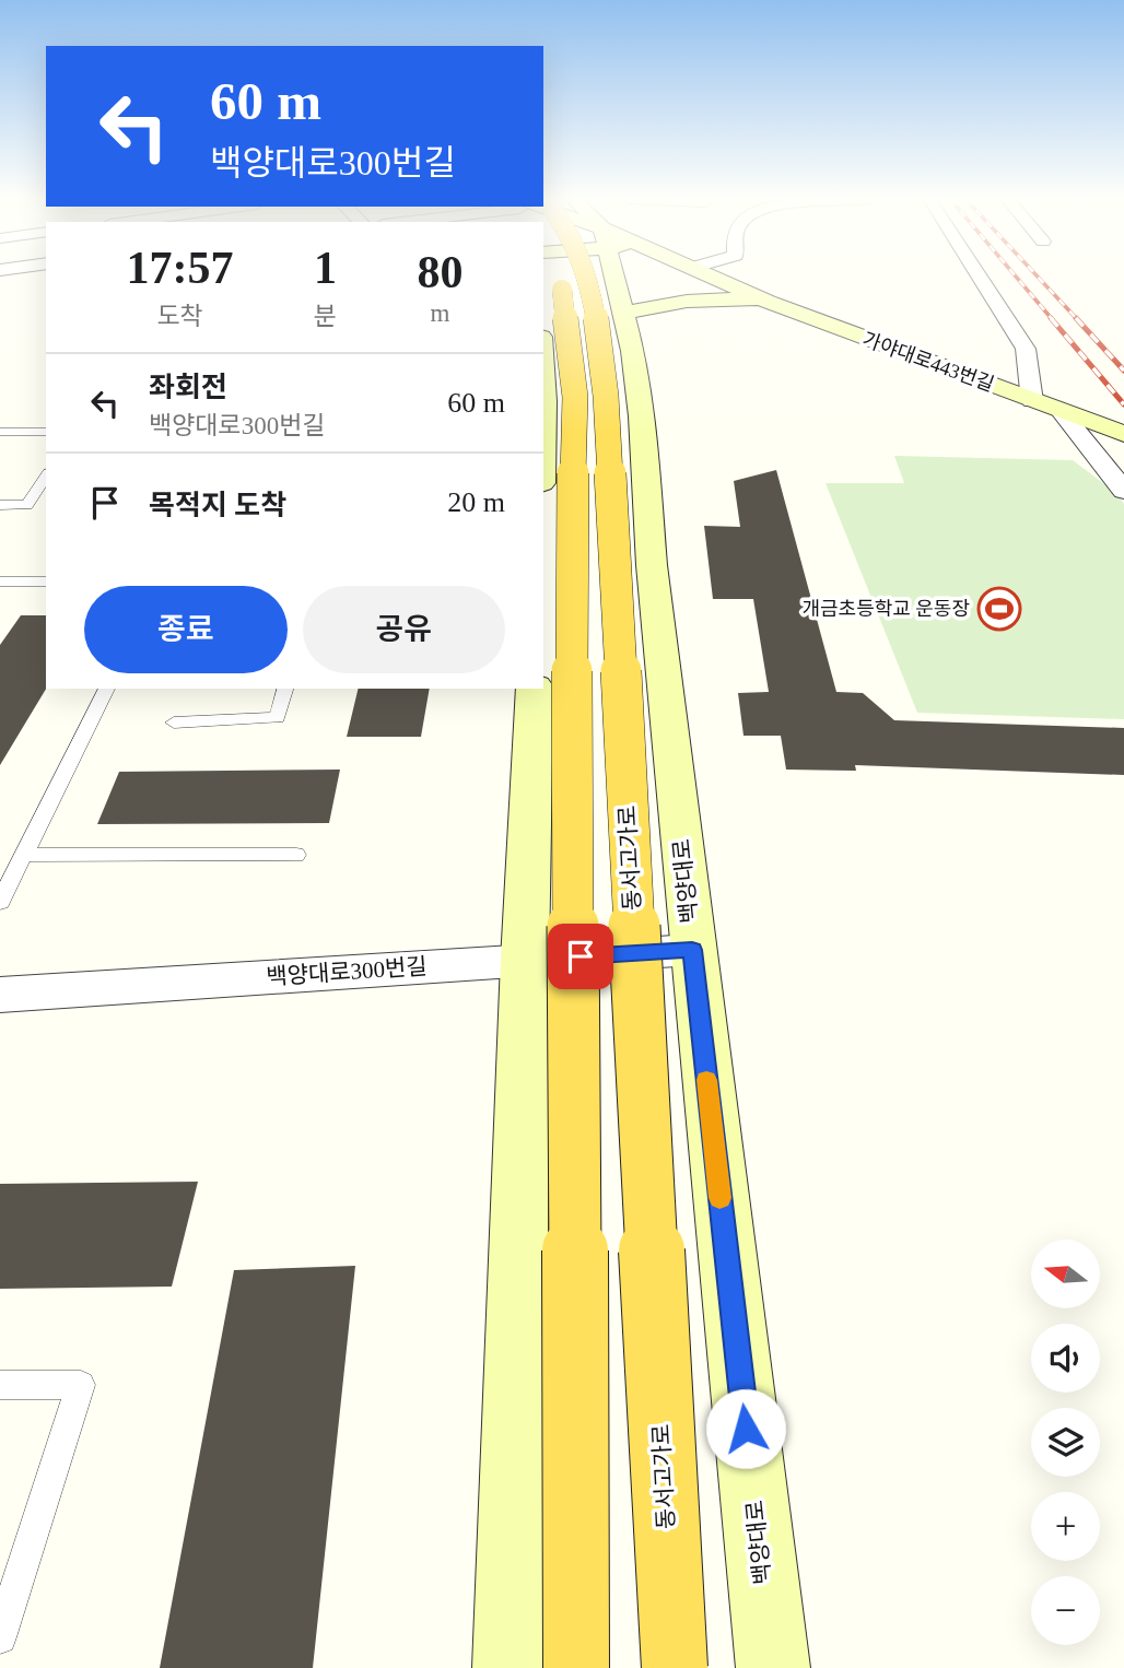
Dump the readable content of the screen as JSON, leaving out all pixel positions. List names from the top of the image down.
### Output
{
  "streets": {
    "highway": ["동서고가로"],
    "main road": ["가야대로443번길", "백양대로"],
    "street": ["백양대로300번길"]
  },
  "crossings": [
    ["백양대로", "백양대로300번길"]
  ],
  "places": {
    "sports": ["개금초등학교 운동장"]
  },
  "north": "left",
  "page": {
    "turn": ["60 m", "백양대로300번길"],
    "eta": [
      "17:57",
      "도착",
      "1",
      "분",
      "80",
      "m"
    ],
    "list": [
      {
        "name": "좌회전",
        "note": "백양대로300번길",
        "value": "60 m"
      },
      {
        "name": "목적지 도착",
        "value": "20 m"
      }
    ],
    "buttons": ["종료", "공유"],
    "map_buttons": ["+", "−"]
  }
}
